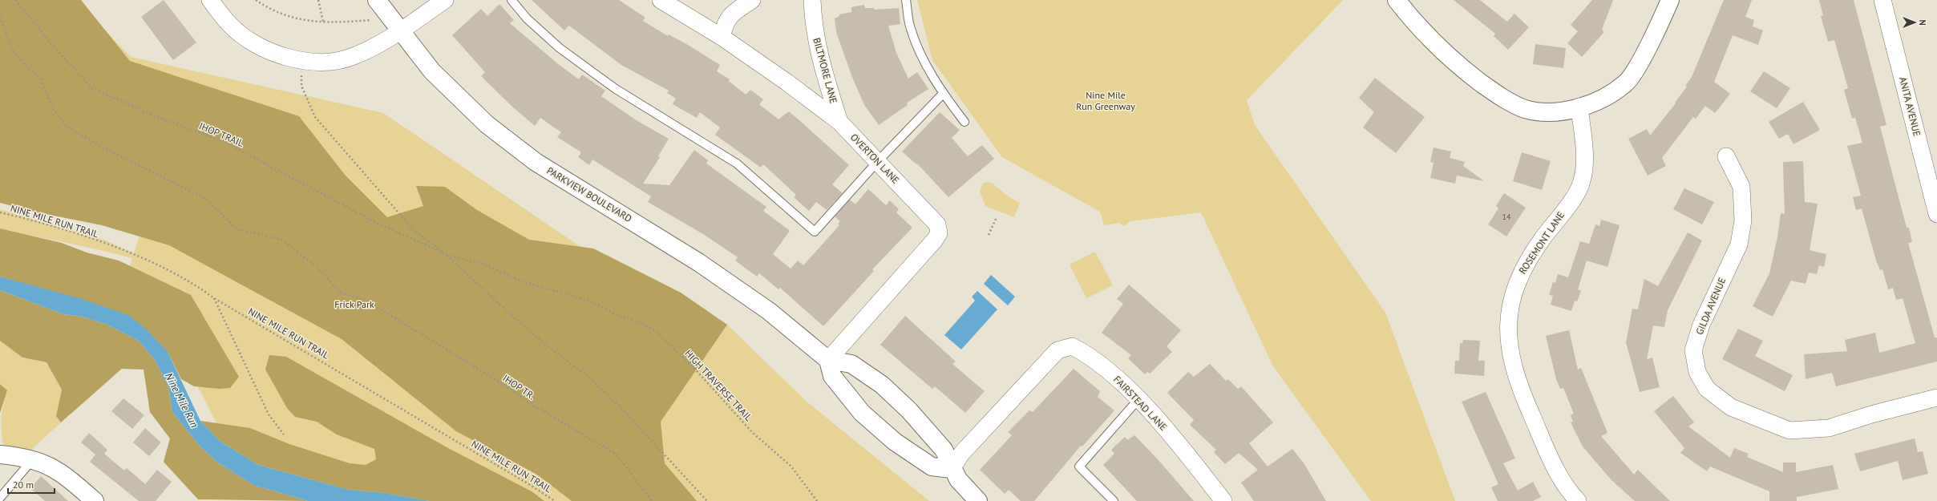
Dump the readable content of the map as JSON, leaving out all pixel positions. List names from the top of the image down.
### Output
{
  "streets": {
    "street": [
      "BILTMORE LANE",
      "ANITA AVENUE",
      "OVERTON LANE",
      "PARKVIEW BOULEVARD",
      "ROSEMONT LANE",
      "GILDA AVENUE",
      "FAIRSTEAD LANE"
    ],
    "path": [
      "IHOP TRAIL",
      "NINE MILE RUN TRAIL",
      "HIGH TRAVERSE TRAIL",
      "IHOP TR."
    ]
  },
  "crossings": [
    ["BILTMORE LANE", "OVERTON LANE"],
    ["IHOP TRAIL", "HIGH TRAVERSE TRAIL"],
    ["OVERTON LANE", "PARKVIEW BOULEVARD"],
    ["PARKVIEW BOULEVARD", "FAIRSTEAD LANE"]
  ],
  "water": ["Nine Mile Run"],
  "parks": ["Nine Mile Run Greenway", "Frick Park"],
  "house_numbers": ["14"],
  "scale_bar": "20 m",
  "north": "right"
}
